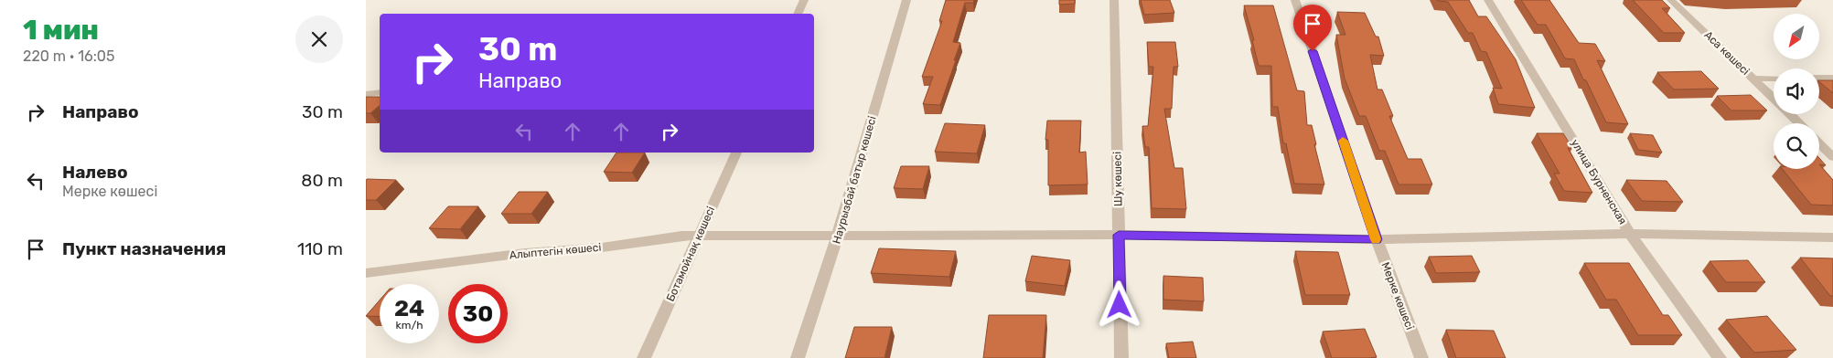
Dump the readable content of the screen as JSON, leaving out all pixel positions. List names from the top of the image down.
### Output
{
  "streets": {
    "street": [
      "Аса көшесі",
      "Шу көшесі",
      "Наурызбай батыр көшесі",
      "улица Бурненская",
      "Алыптегін көшесі",
      "Ботамойнақ көшесі",
      "Мерке көшесі"
    ]
  },
  "crossings": [
    ["Шу көшесі", "Алыптегін көшесі"],
    ["Наурызбай батыр көшесі", "Алыптегін көшесі"],
    ["улица Бурненская", "Алыптегін көшесі"],
    ["Алыптегін көшесі", "Ботамойнақ көшесі"],
    ["Алыптегін көшесі", "Мерке көшесі"]
  ],
  "north": "bottom left",
  "page": {
    "heading": ["1 мин", "220 m · 16:05"],
    "turn": ["30 m", "Направо"],
    "list": [
      {
        "name": "Направо",
        "value": "30 m"
      },
      {
        "name": "Налево",
        "note": "Мерке көшесі",
        "value": "80 m"
      },
      {
        "name": "Пункт назначения",
        "value": "110 m"
      }
    ],
    "speed": "24 km/h",
    "limit": "30"
  }
}
